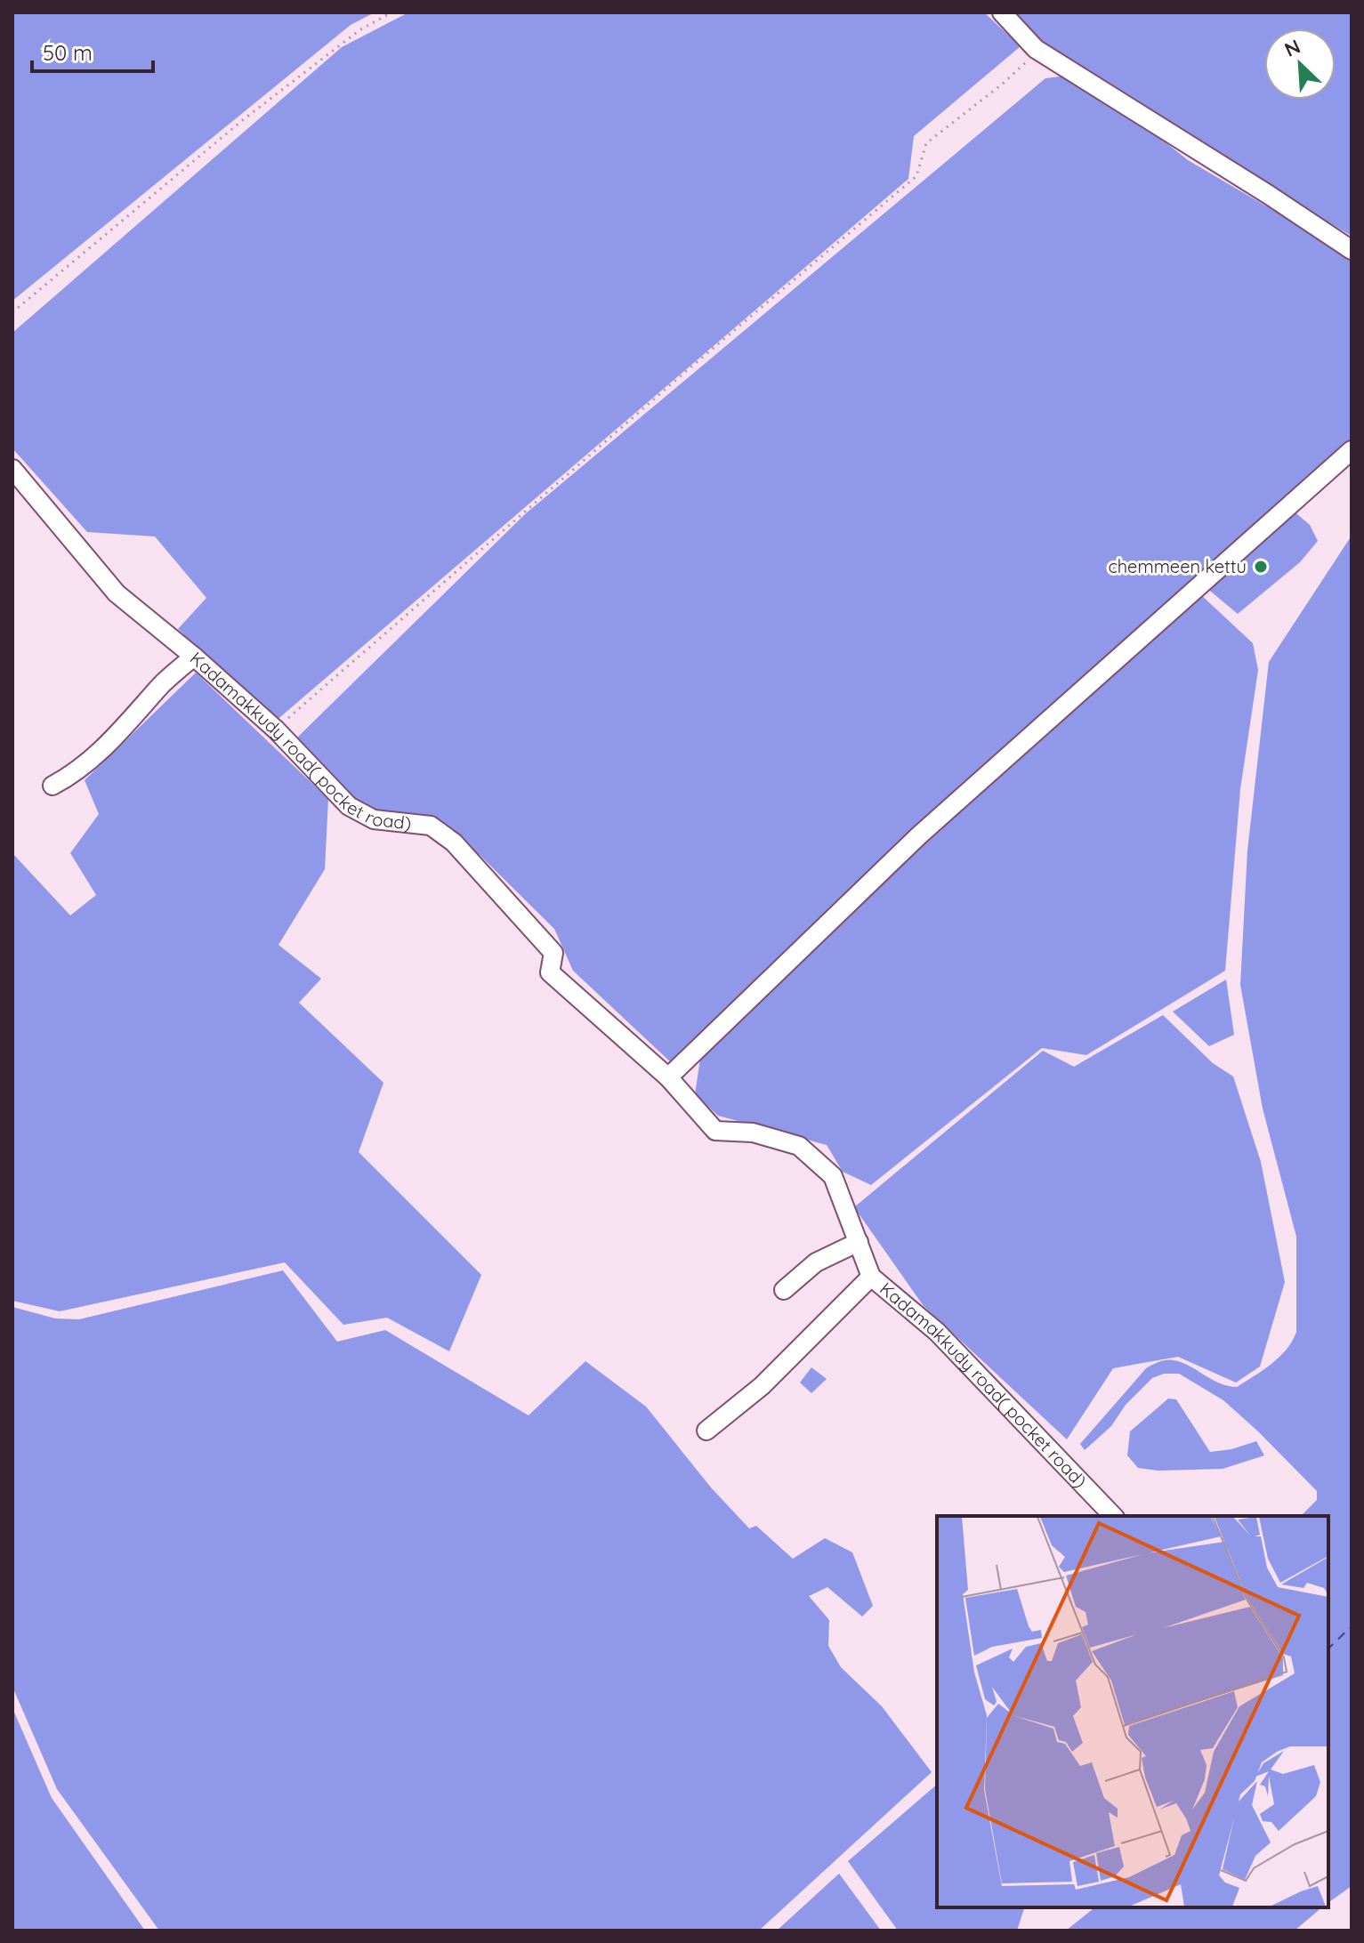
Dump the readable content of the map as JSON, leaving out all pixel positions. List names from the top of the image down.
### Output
{
  "streets": {
    "street": ["Kadamakkudy road( pocket road)"]
  },
  "places": ["chemmeen kettu"],
  "scale_bar": "50 m",
  "north": "top left"
}
